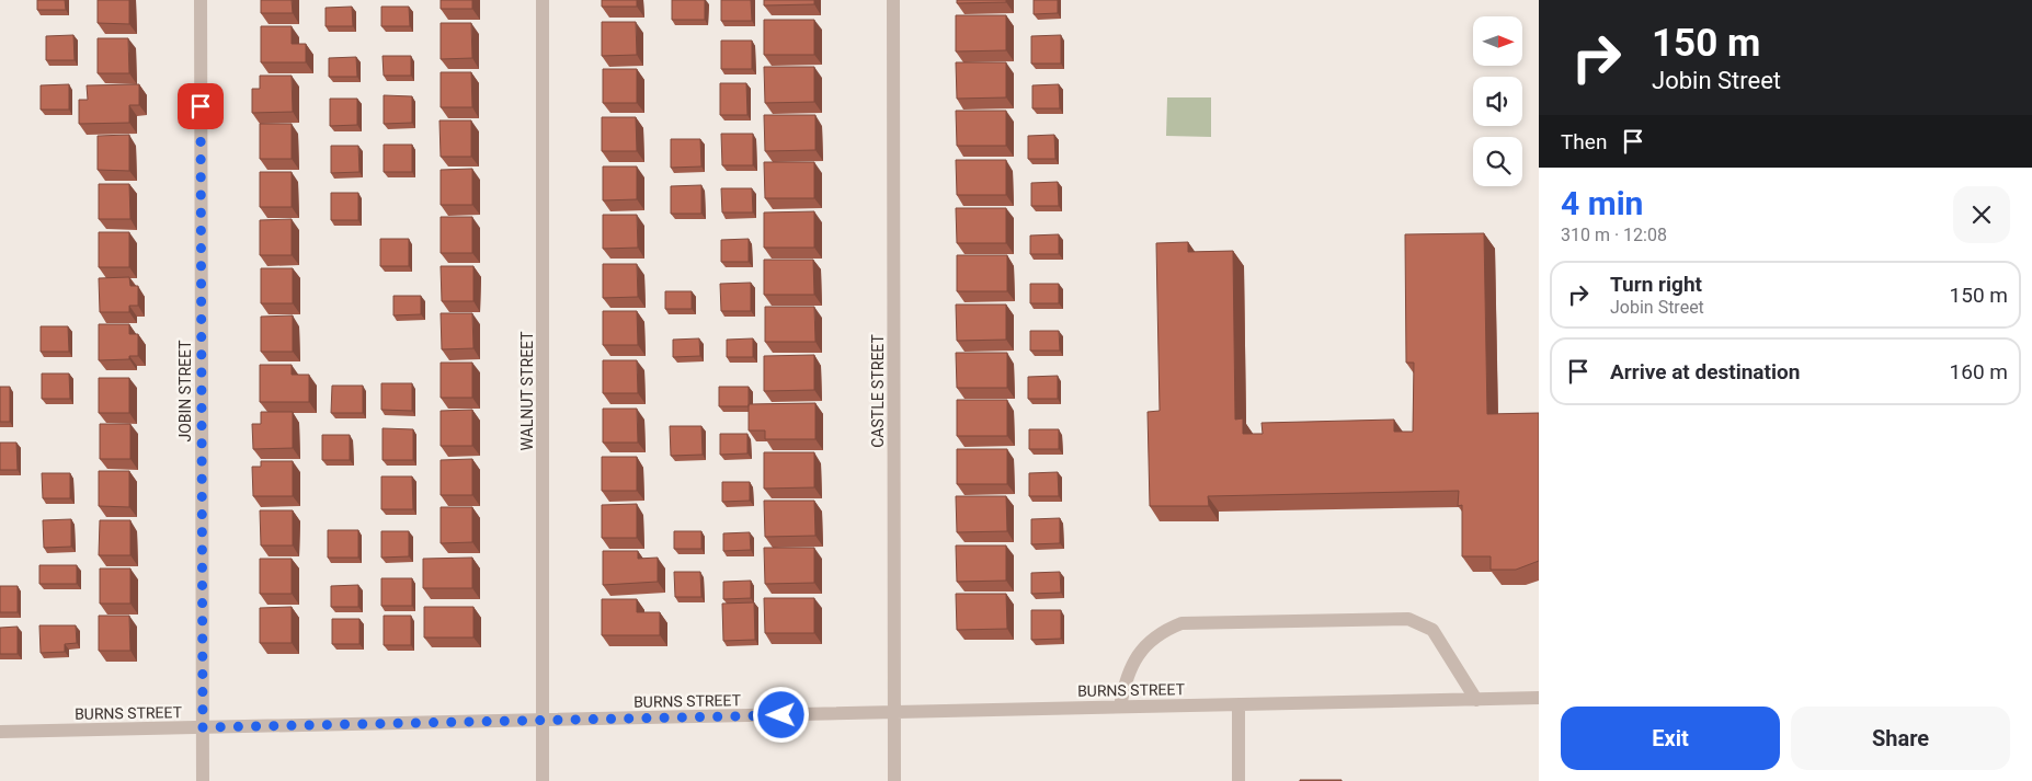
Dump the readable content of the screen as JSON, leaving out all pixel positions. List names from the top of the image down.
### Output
{
  "streets": {
    "street": [
      "JOBIN STREET",
      "WALNUT STREET",
      "CASTLE STREET",
      "BURNS STREET"
    ]
  },
  "crossings": [
    ["JOBIN STREET", "BURNS STREET"],
    ["WALNUT STREET", "BURNS STREET"],
    ["CASTLE STREET", "BURNS STREET"]
  ],
  "north": "right",
  "page": {
    "turn": ["150 m", "Jobin Street"],
    "then": "Then",
    "heading": ["4 min", "310 m · 12:08"],
    "list": [
      {
        "name": "Turn right",
        "note": "Jobin Street",
        "value": "150 m"
      },
      {
        "name": "Arrive at destination",
        "value": "160 m"
      }
    ],
    "buttons": ["Exit", "Share"]
  }
}
